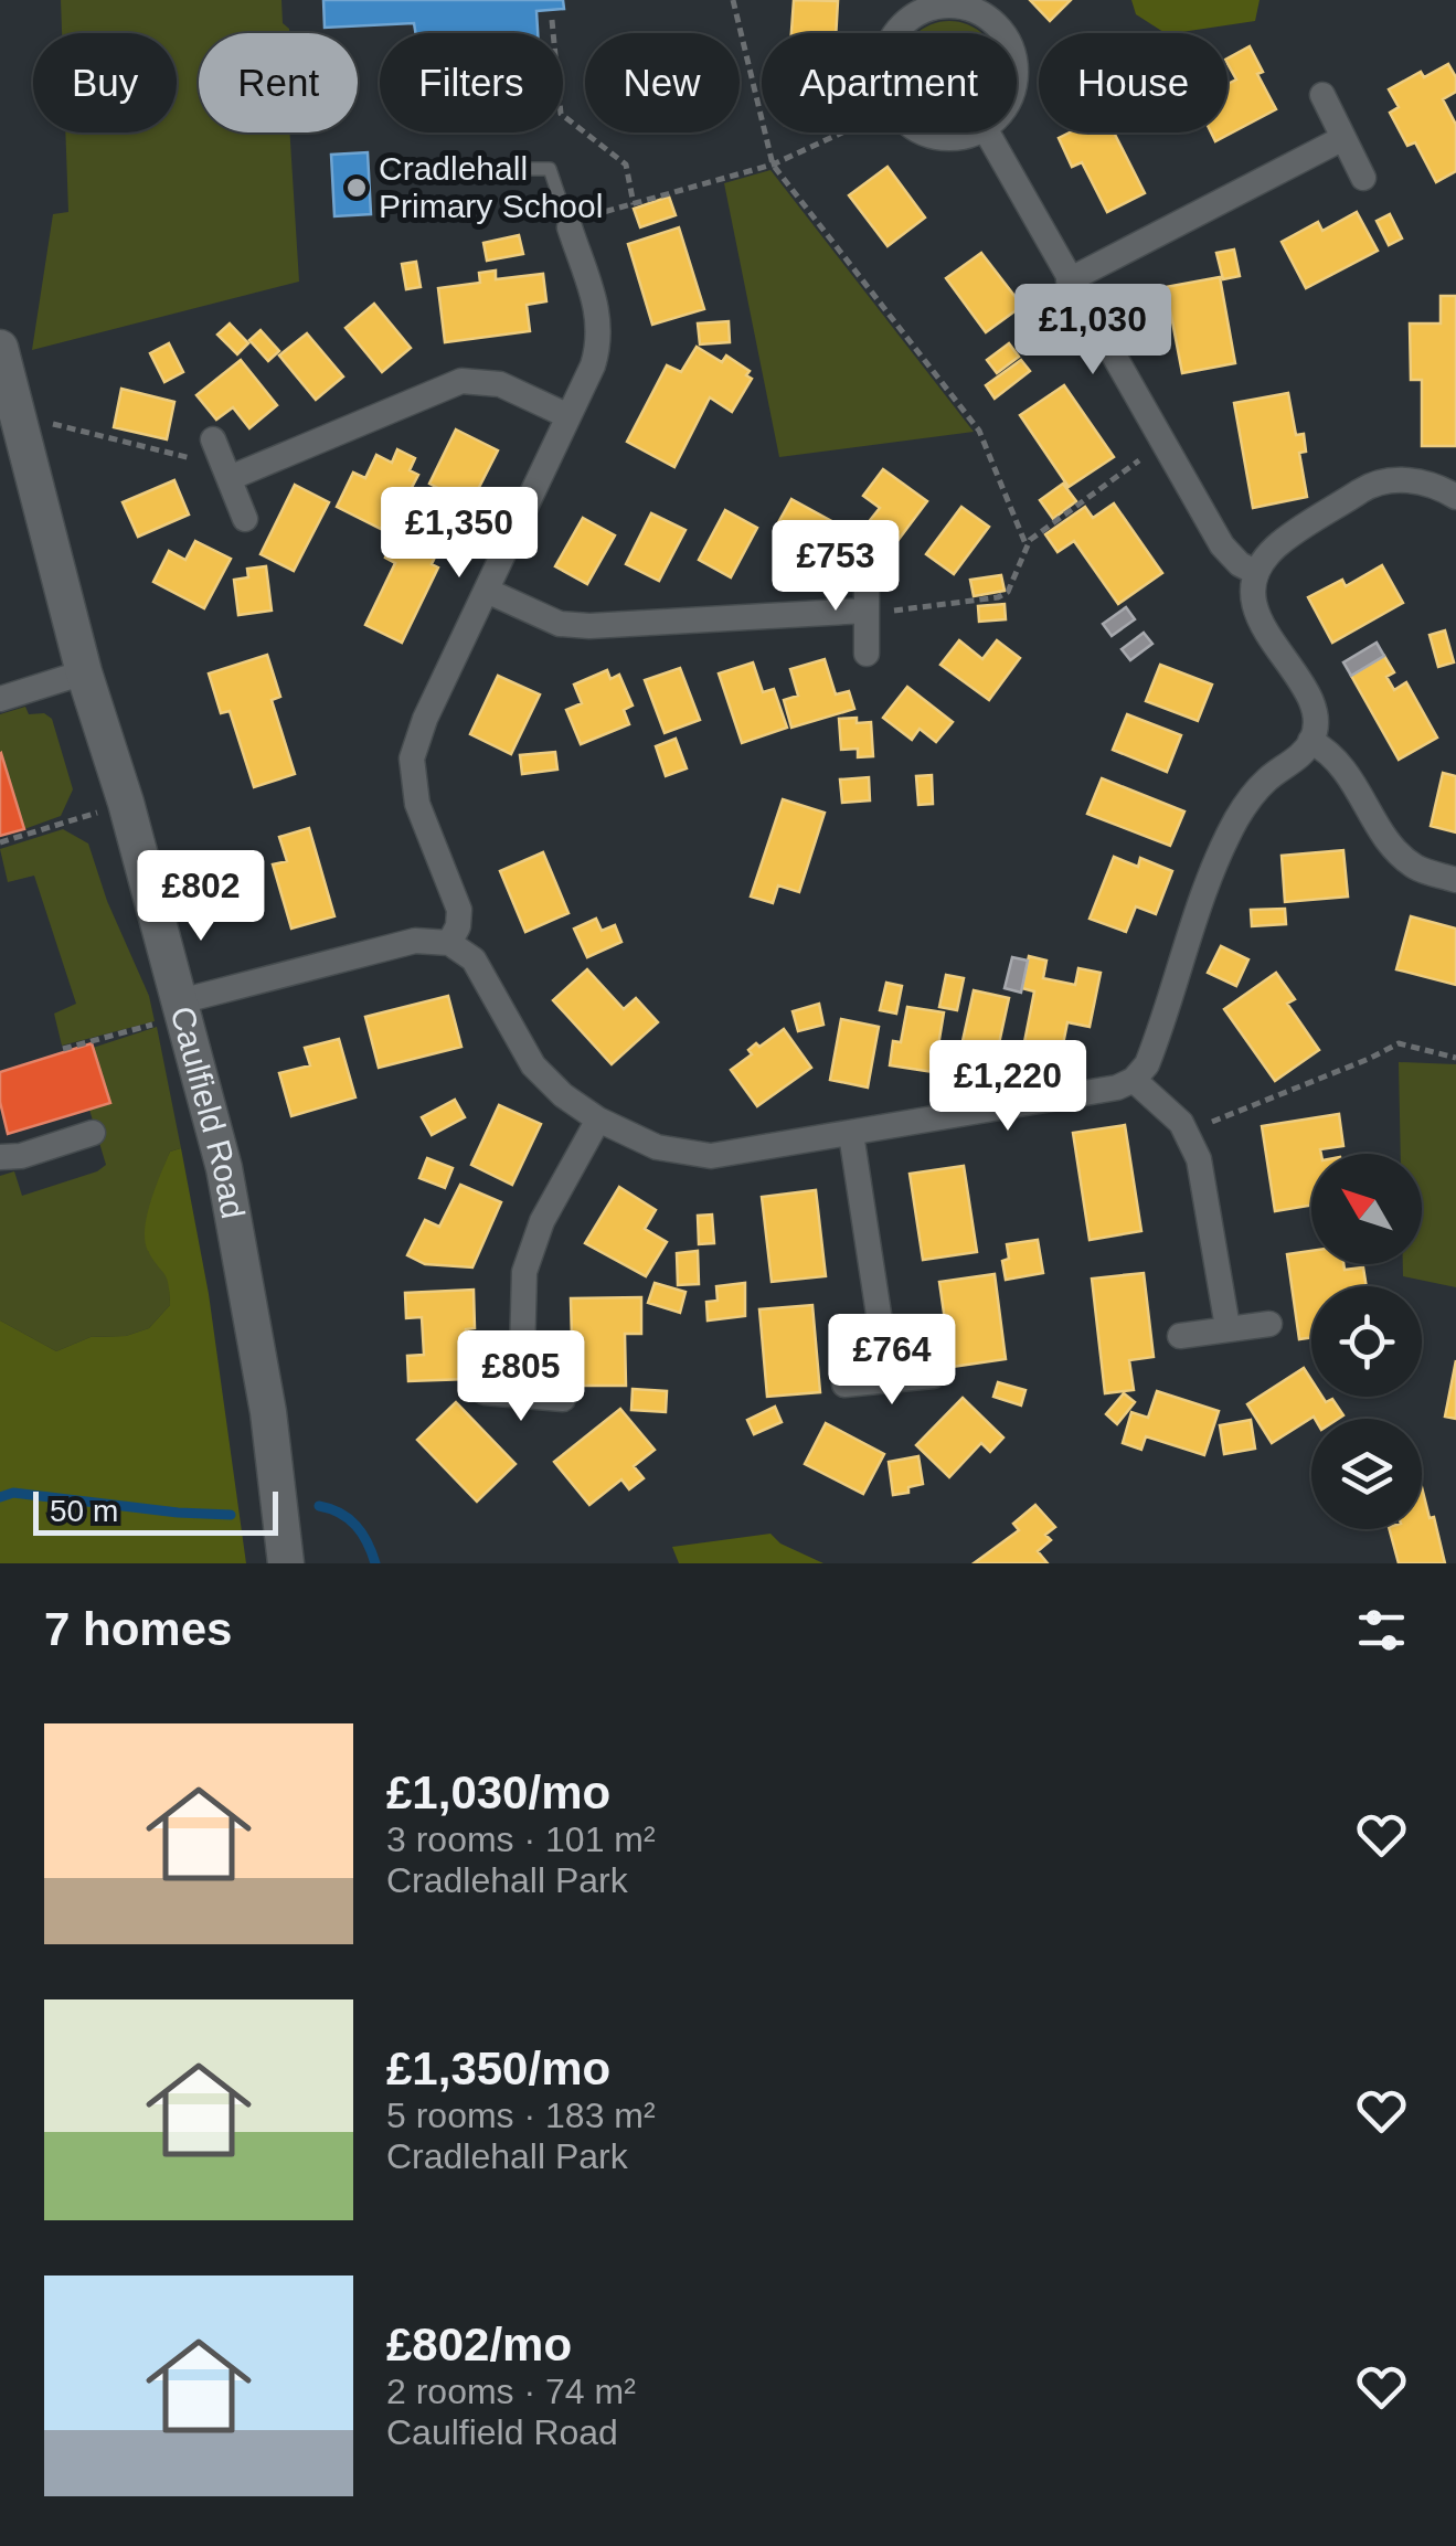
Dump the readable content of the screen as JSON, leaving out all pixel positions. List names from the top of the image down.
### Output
{
  "streets": {
    "street": ["Caulfield Road"]
  },
  "places": ["Cradlehall Primary School"],
  "scale_bar": "50 m",
  "north": "top left",
  "page": {
    "chip": [
      "Buy",
      "Rent",
      "Filters",
      "New",
      "Apartment",
      "House"
    ],
    "price": [
      "£1,030",
      "£1,350",
      "£753",
      "£802",
      "£1,220",
      "£764",
      "£805"
    ],
    "scale": "50 m",
    "heading": "7 homes",
    "list": [
      {
        "name": "£1,030/mo",
        "note": "3 rooms · 101 m² · Cradlehall Park"
      },
      {
        "name": "£1,350/mo",
        "note": "5 rooms · 183 m² · Cradlehall Park"
      },
      {
        "name": "£802/mo",
        "note": "2 rooms · 74 m² · Caulfield Road"
      }
    ]
  }
}
